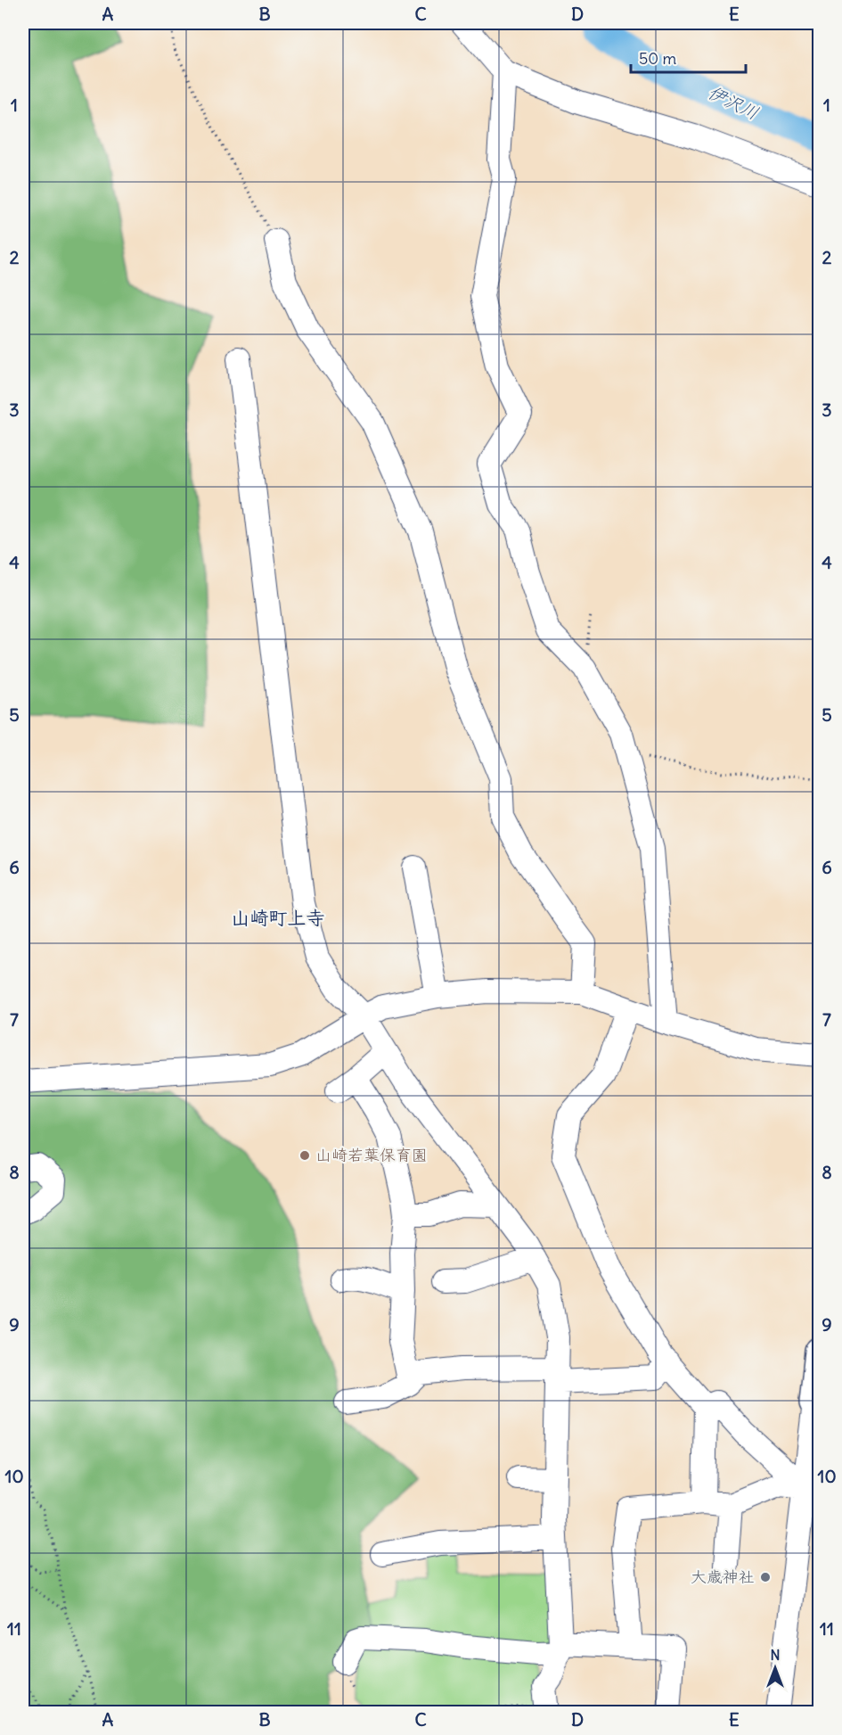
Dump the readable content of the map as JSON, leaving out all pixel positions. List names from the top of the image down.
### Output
{
  "districts": ["山崎町上寺"],
  "water": ["伊沢川"],
  "places": ["山崎若葉保育園", "大歳神社"],
  "scale_bar": "50 m",
  "north": "top",
  "grid": {
    "columns": [
      "A",
      "B",
      "C",
      "D",
      "E"
    ],
    "rows": [
      "1",
      "2",
      "3",
      "4",
      "5",
      "6",
      "7",
      "8",
      "9",
      "10",
      "11"
    ]
  }
}
